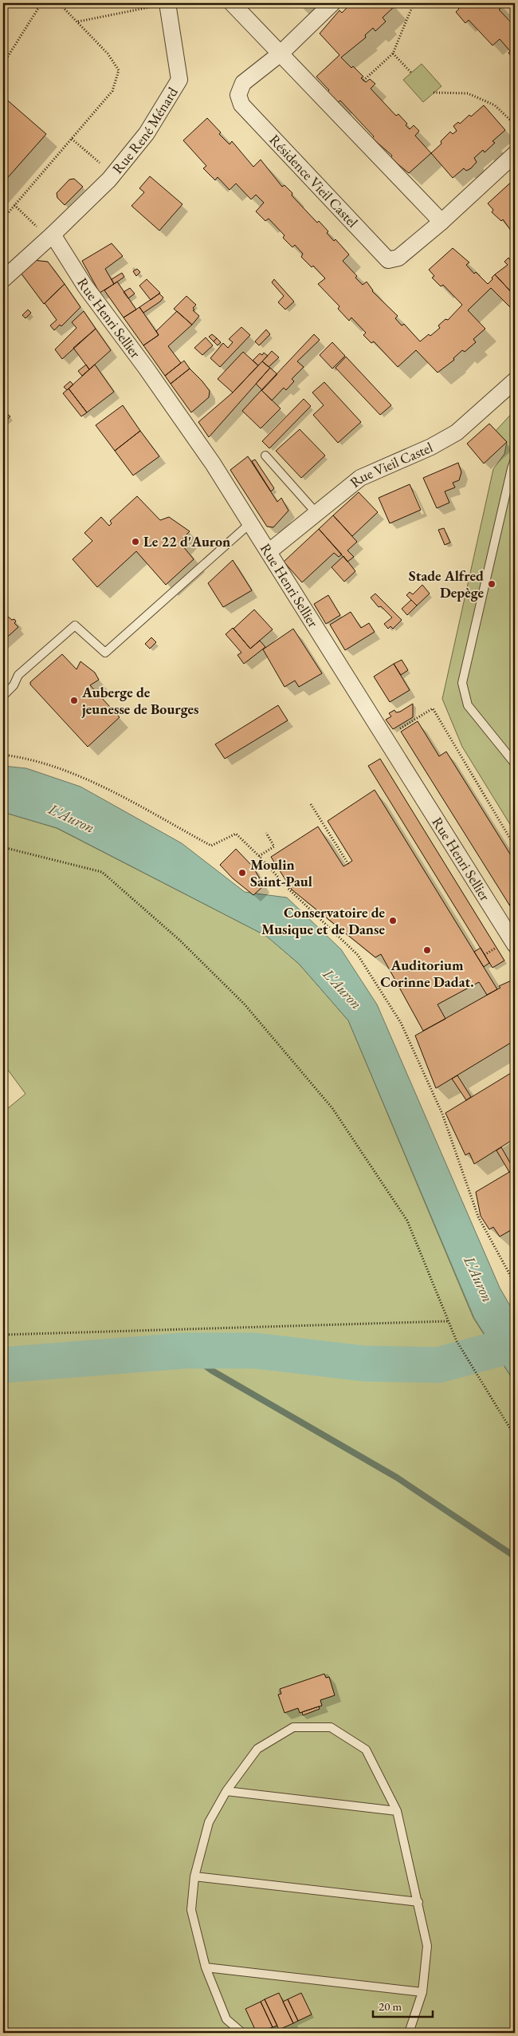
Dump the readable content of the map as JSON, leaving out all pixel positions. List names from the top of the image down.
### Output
{
  "streets": {
    "street": [
      "Rue René Ménard",
      "Résidence Vieil Castel",
      "Rue Henri Sellier",
      "Rue Vieil Castel"
    ]
  },
  "crossings": [
    ["Rue René Ménard", "Rue Henri Sellier"],
    ["Rue Henri Sellier", "Rue Vieil Castel"]
  ],
  "water": ["L'Auron"],
  "places": [
    "Le 22 d'Auron",
    "Stade Alfred Depège",
    "Auberge de jeunesse de Bourges",
    "Moulin Saint-Paul",
    "Conservatoire de Musique et de Danse",
    "Auditorium Corinne Dadat."
  ],
  "scale_bar": "20 m"
}
